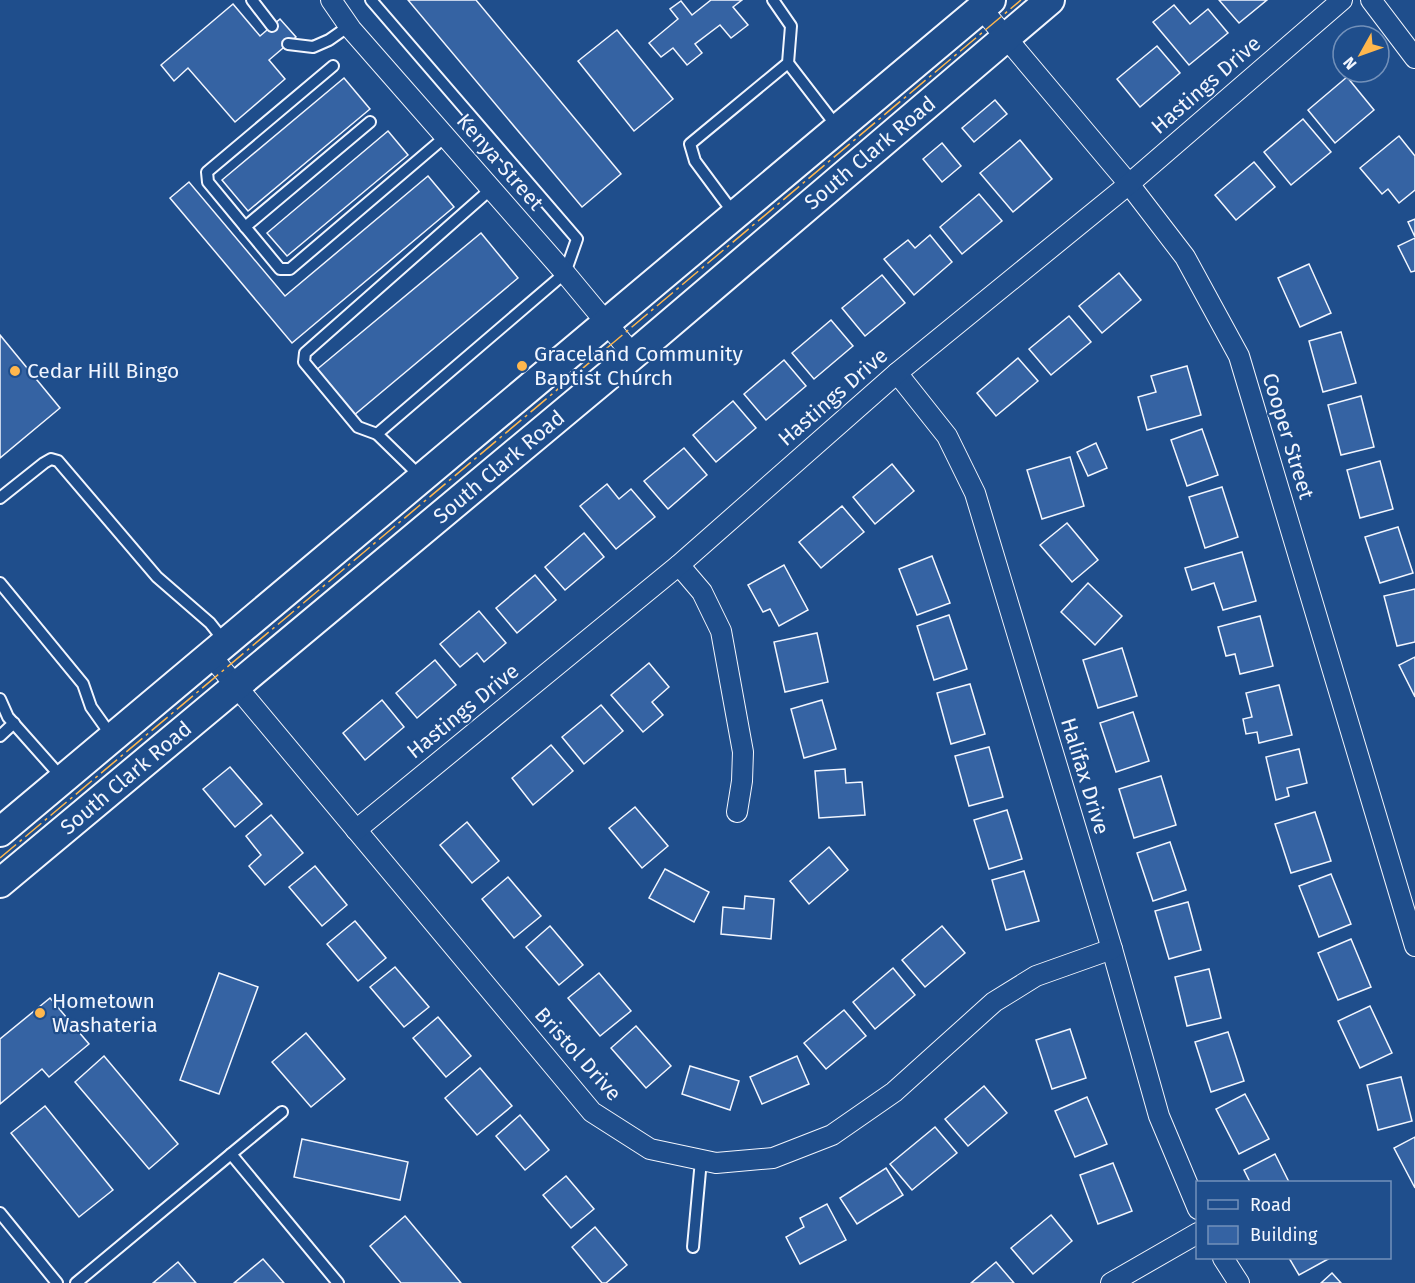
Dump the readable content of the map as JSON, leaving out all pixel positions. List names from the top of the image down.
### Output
{
  "streets": {
    "main road": ["South Clark Road"],
    "street": [
      "Hastings Drive",
      "Kenya Street",
      "Cooper Street",
      "Halifax Drive",
      "Bristol Drive"
    ]
  },
  "crossings": [
    ["Hastings Drive", "Cooper Street"],
    ["Hastings Drive", "Halifax Drive"],
    ["Hastings Drive", "Bristol Drive"],
    ["South Clark Road", "Kenya Street"],
    ["South Clark Road", "Cooper Street"],
    ["South Clark Road", "Bristol Drive"],
    ["Halifax Drive", "Bristol Drive"]
  ],
  "places": ["Graceland Community Baptist Church", "Cedar Hill Bingo", "Hometown Washateria"],
  "legend": ["Road", "Building"],
  "north": "bottom left"
}
